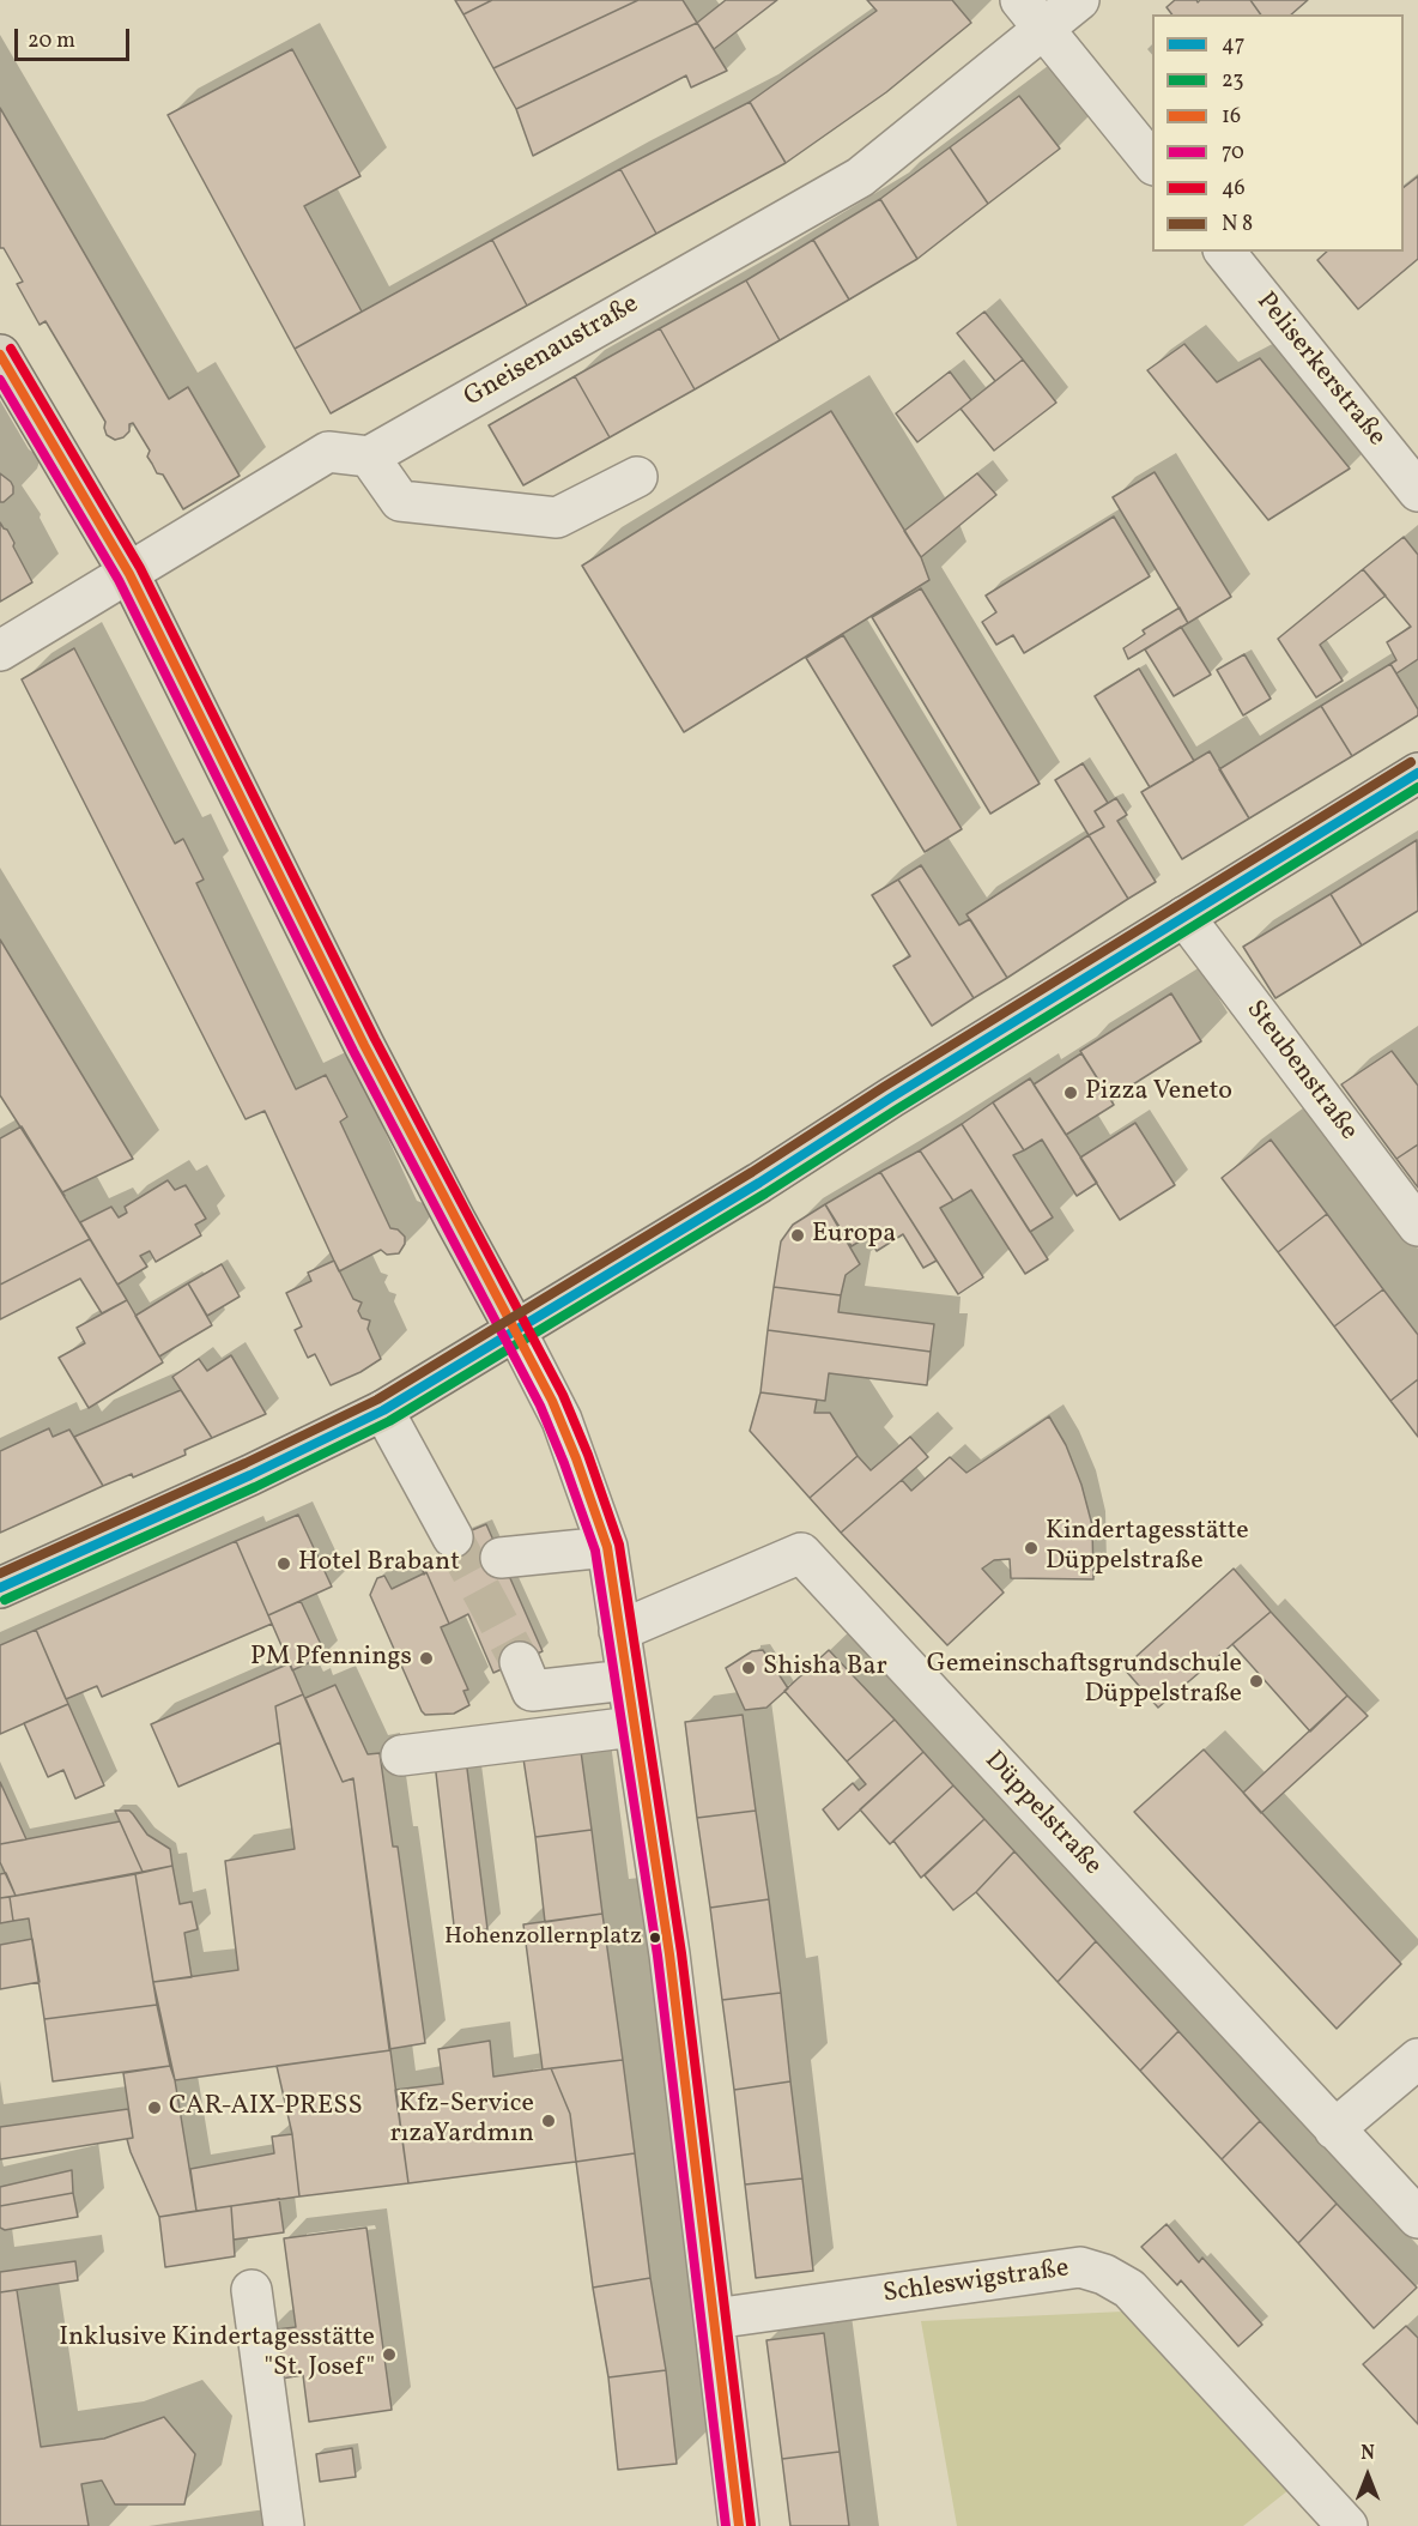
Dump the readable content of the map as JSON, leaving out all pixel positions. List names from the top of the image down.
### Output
{
  "streets": {
    "street": [
      "Gneisenaustraße",
      "Peliserkerstraße",
      "Steubenstraße",
      "Düppelstraße",
      "Schleswigstraße"
    ]
  },
  "places": [
    "Pizza Veneto",
    "Europa",
    "Kindertagesstätte Düppelstraße",
    "Hotel Brabant",
    "PM Pfennings",
    "Shisha Bar",
    "Gemeinschaftsgrundschule Düppelstraße",
    "Hohenzollernplatz",
    "CAR-AIX-PRESS",
    "Kfz-Service rızaYardmın",
    "Inklusive Kindertagesstätte \"St. Josef\""
  ],
  "lines": [
    "transit line 46",
    "transit line 16",
    "transit line 70",
    "transit line 47",
    "transit line 23"
  ],
  "legend": [
    "47",
    "23",
    "16",
    "70",
    "46",
    "N 8"
  ],
  "scale_bar": "20 m",
  "north": "top"
}
